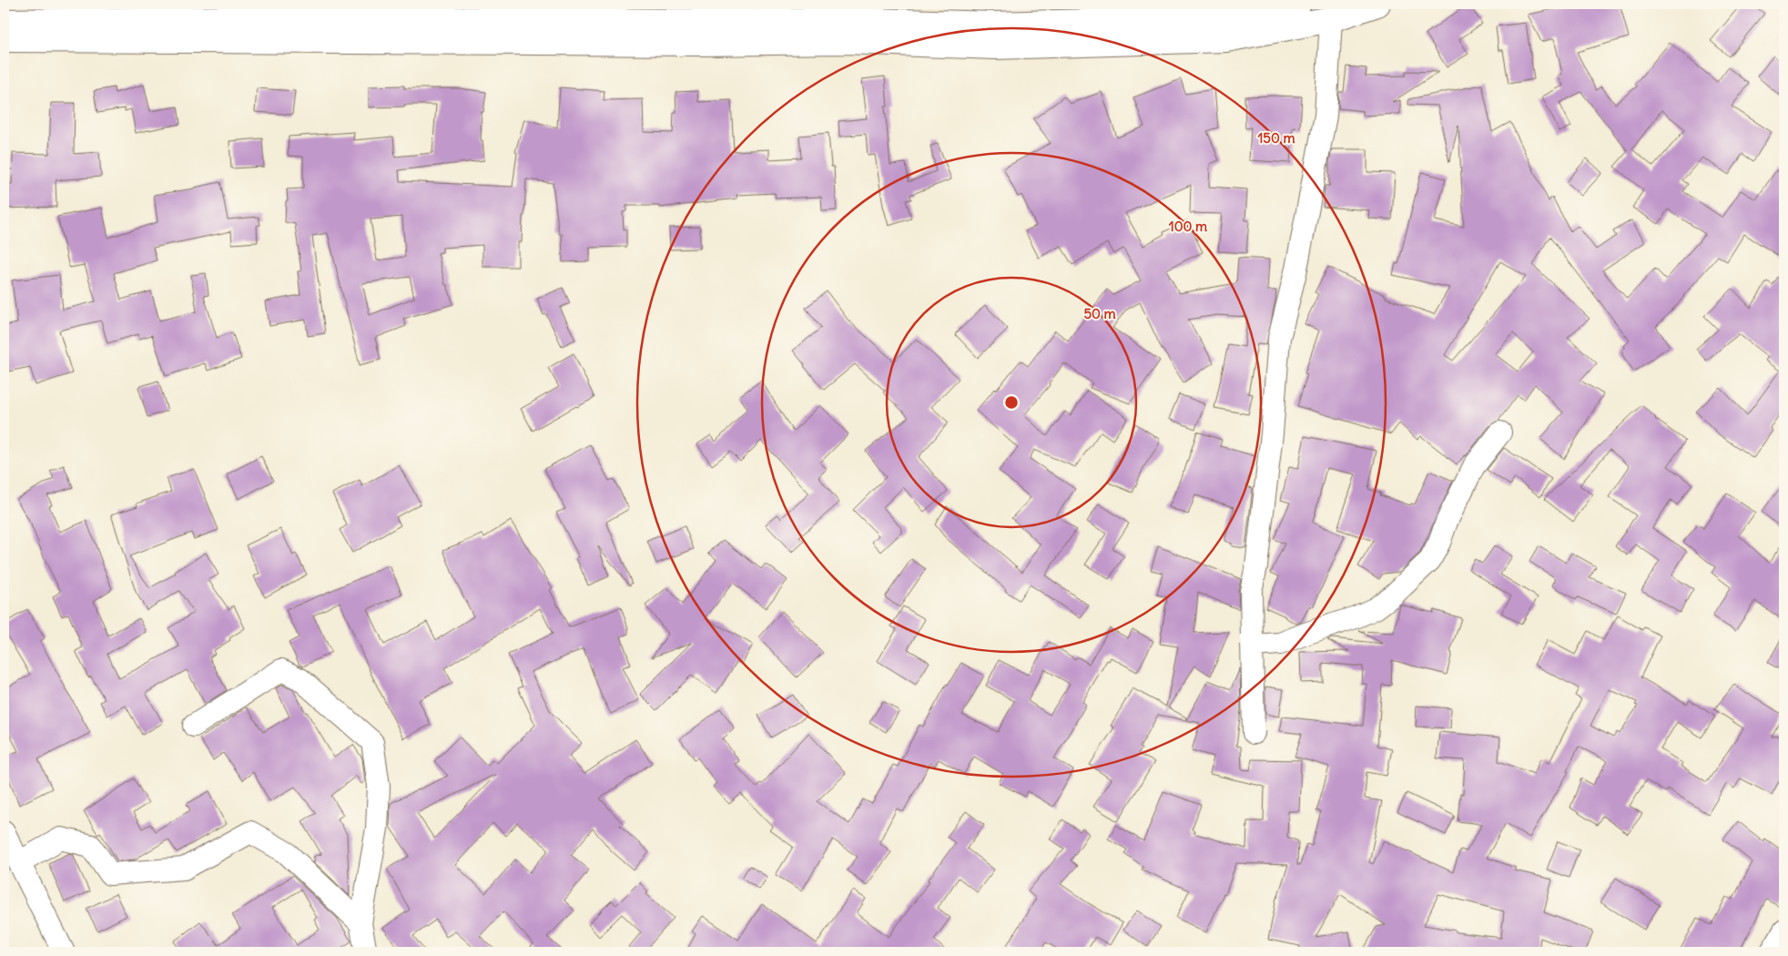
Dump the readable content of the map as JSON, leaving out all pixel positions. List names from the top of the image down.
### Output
{
  "rings": ["150 m", "100 m", "50 m"]
}
